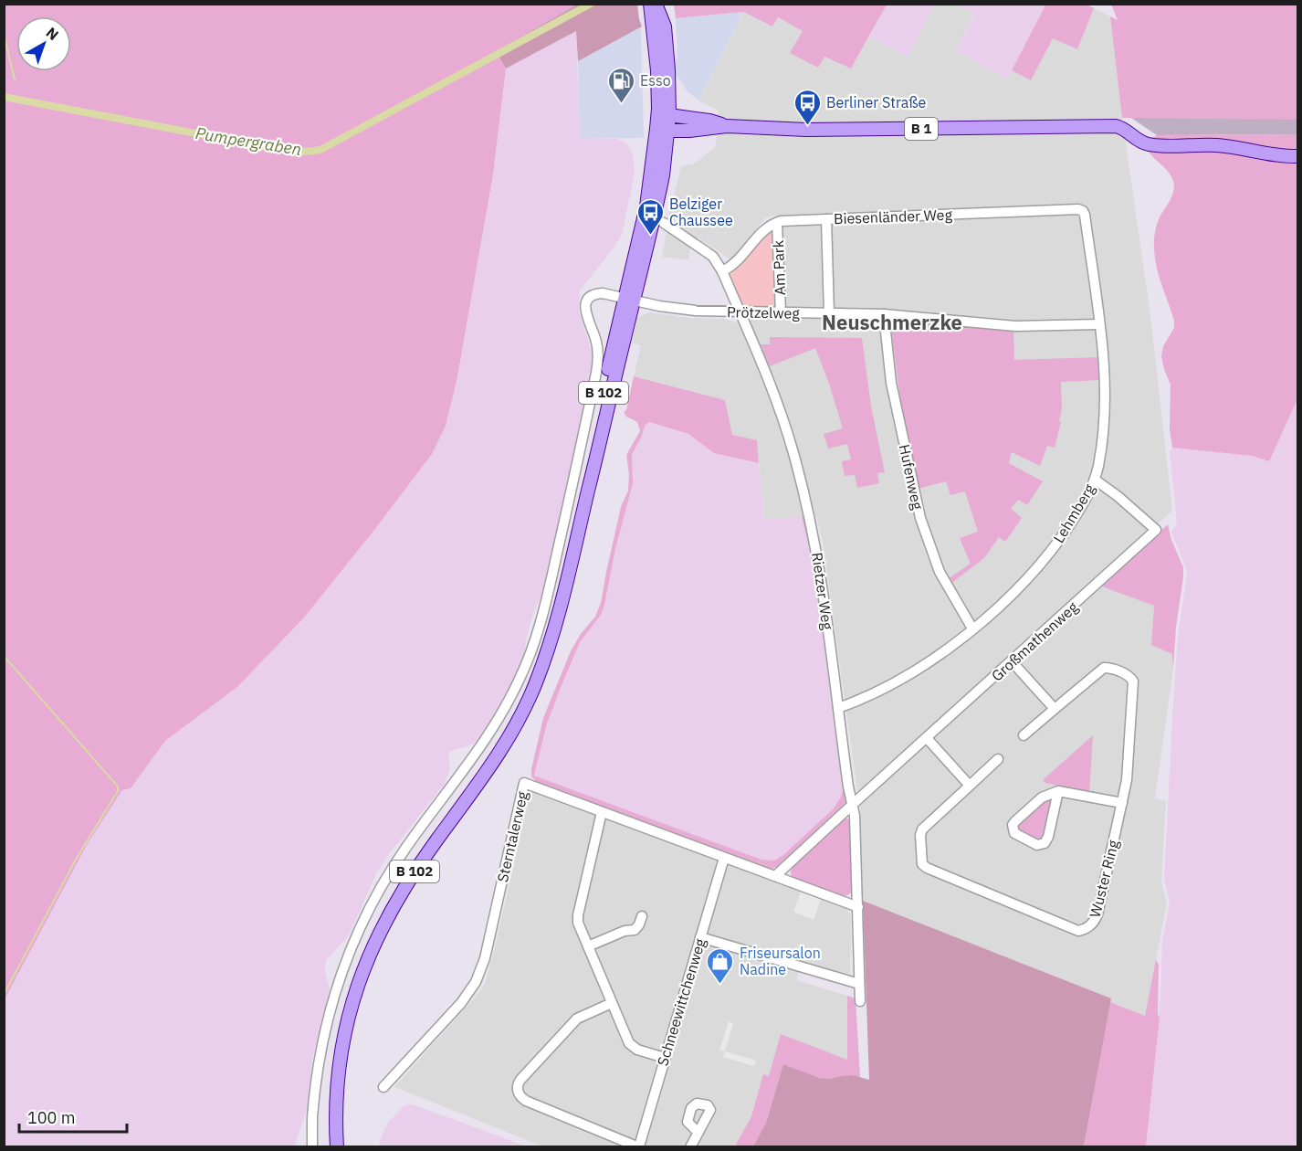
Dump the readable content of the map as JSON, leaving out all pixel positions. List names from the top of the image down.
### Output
{
  "streets": {
    "main road": ["B 1", "B 102"],
    "street": [
      "Biesenländer Weg",
      "Am Park",
      "Prötzelweg",
      "Hufenweg",
      "Lehmberg",
      "Rietzer Weg",
      "Großmathenweg",
      "Sterntalerweg",
      "Wuster Ring",
      "Schneewittchenweg"
    ]
  },
  "crossings": [
    ["B 1", "B 102"],
    ["Biesenländer Weg", "Am Park"],
    ["Biesenländer Weg", "Lehmberg"],
    ["Am Park", "Prötzelweg"],
    ["Prötzelweg", "B 102"],
    ["Prötzelweg", "Hufenweg"],
    ["Prötzelweg", "Lehmberg"],
    ["Prötzelweg", "Rietzer Weg"],
    ["Hufenweg", "Lehmberg"],
    ["Lehmberg", "Rietzer Weg"],
    ["Lehmberg", "Großmathenweg"],
    ["Rietzer Weg", "Großmathenweg"],
    ["Rietzer Weg", "Sterntalerweg"],
    ["Sterntalerweg", "Schneewittchenweg"]
  ],
  "districts": ["Neuschmerzke"],
  "water": ["Pumpergraben"],
  "places": {
    "fuel station": ["Esso"],
    "bus stop": ["Berliner Straße", "Belziger Chaussee"],
    "shop": ["Friseursalon Nadine"]
  },
  "scale_bar": "100 m",
  "north": "top right"
}
